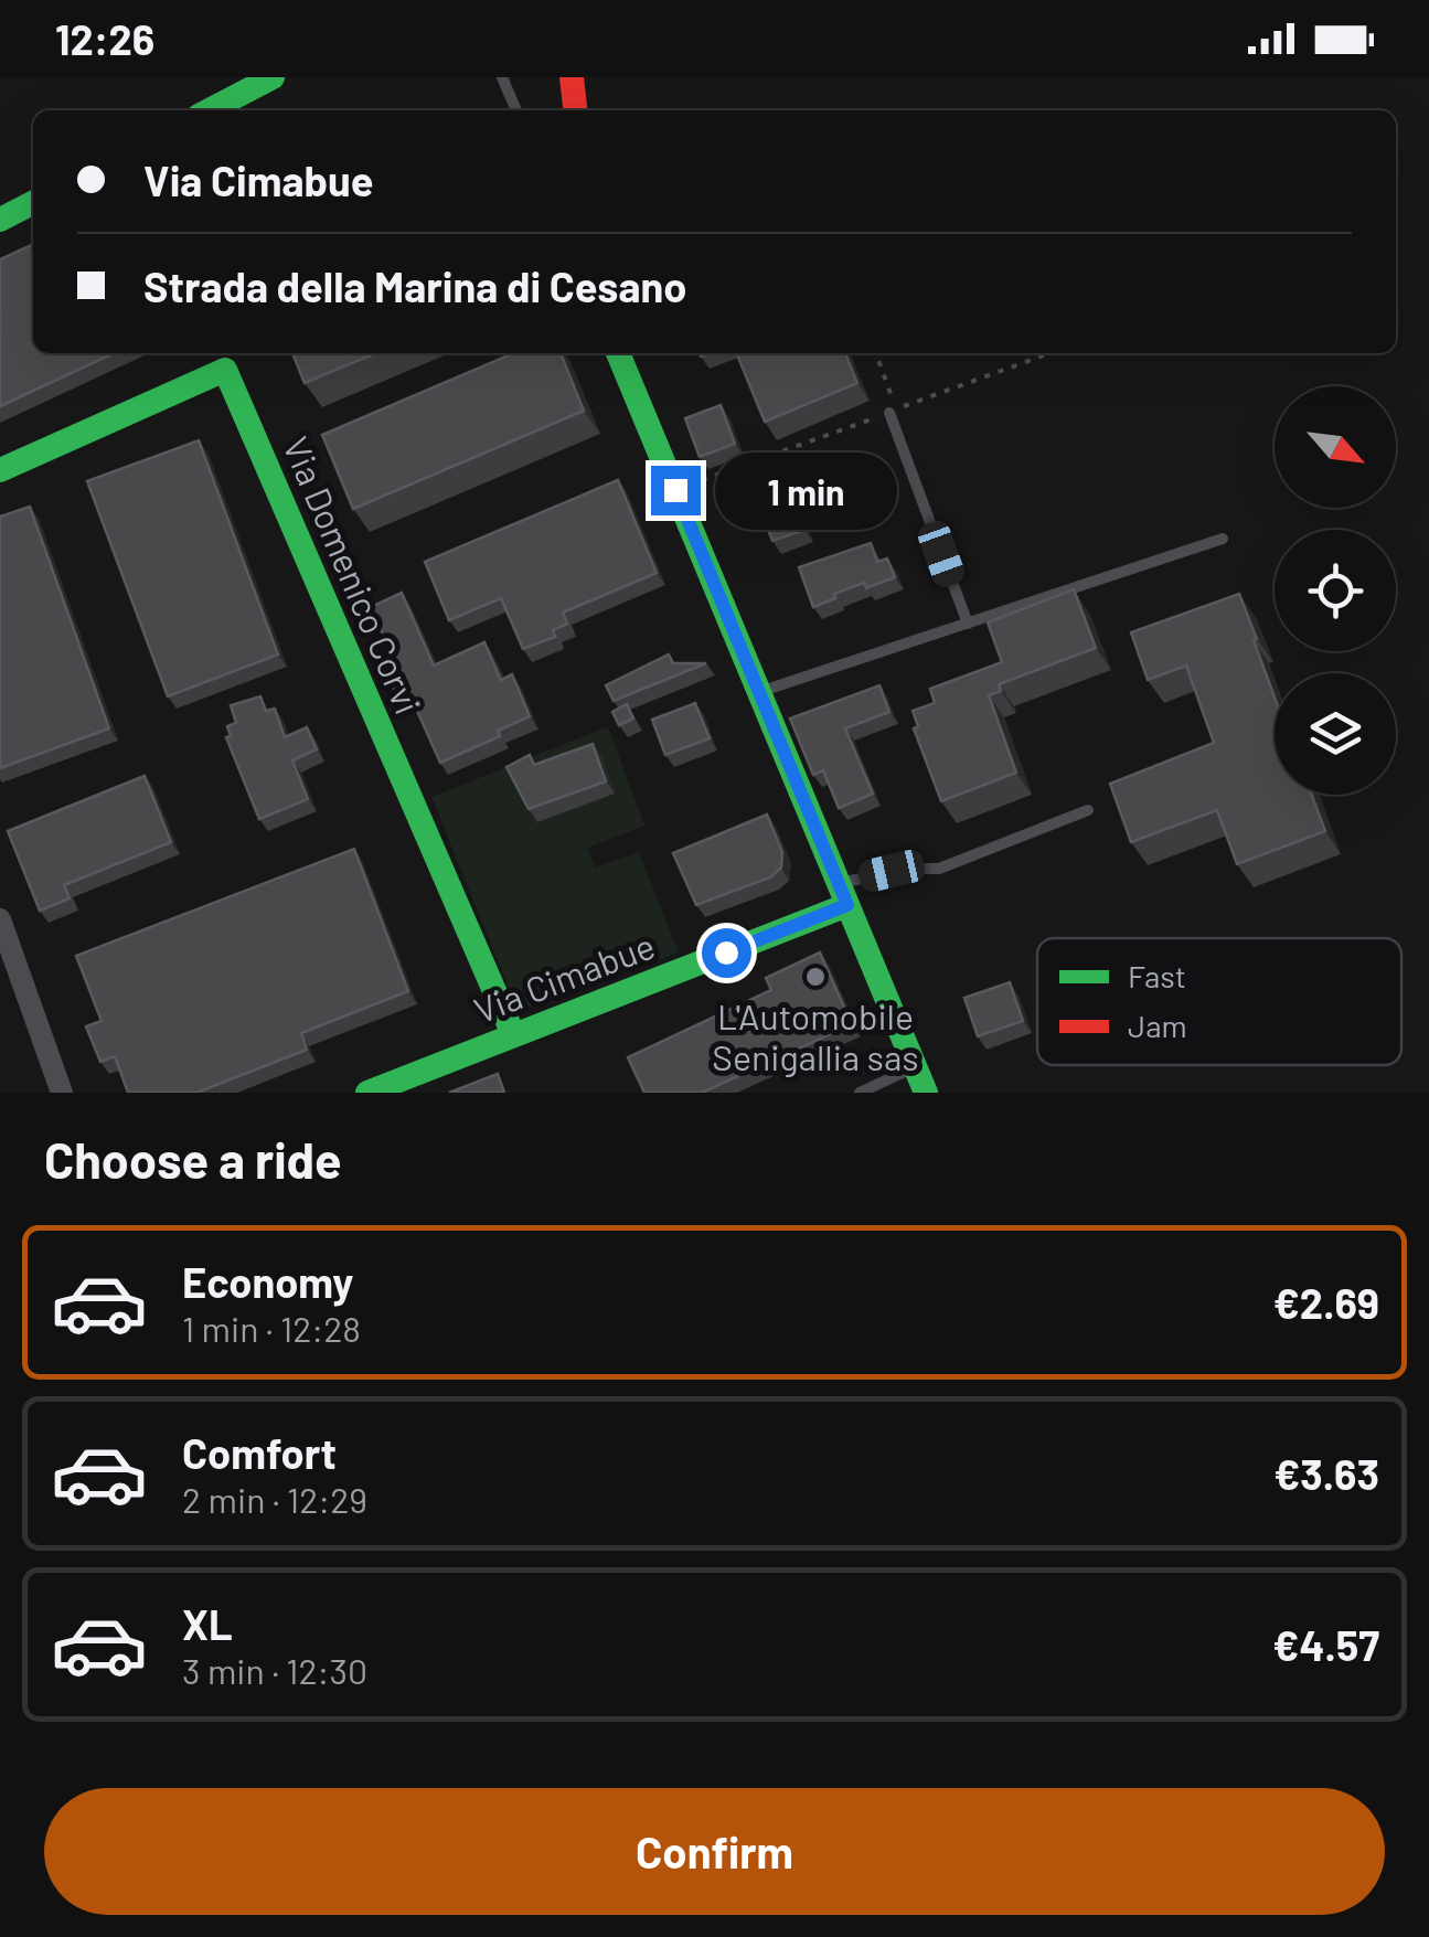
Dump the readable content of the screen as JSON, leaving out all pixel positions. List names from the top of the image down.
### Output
{
  "streets": {
    "street": ["Via Domenico Corvi", "Via Cimabue"]
  },
  "crossings": [
    ["Via Domenico Corvi", "Via Cimabue"]
  ],
  "places": ["L'Automobile Senigallia sas"],
  "legend": ["Fast", "Jam"],
  "north": "bottom right",
  "page": {
    "status": "12:26",
    "banner": ["Via Cimabue", "Strada della Marina di Cesano"],
    "bubble": "1 min",
    "heading": "Choose a ride",
    "list": [
      {
        "name": "Economy",
        "note": "1 min · 12:28",
        "value": "€2.69"
      },
      {
        "name": "Comfort",
        "note": "2 min · 12:29",
        "value": "€3.63"
      },
      {
        "name": "XL",
        "note": "3 min · 12:30",
        "value": "€4.57"
      }
    ],
    "buttons": "Confirm"
  }
}
